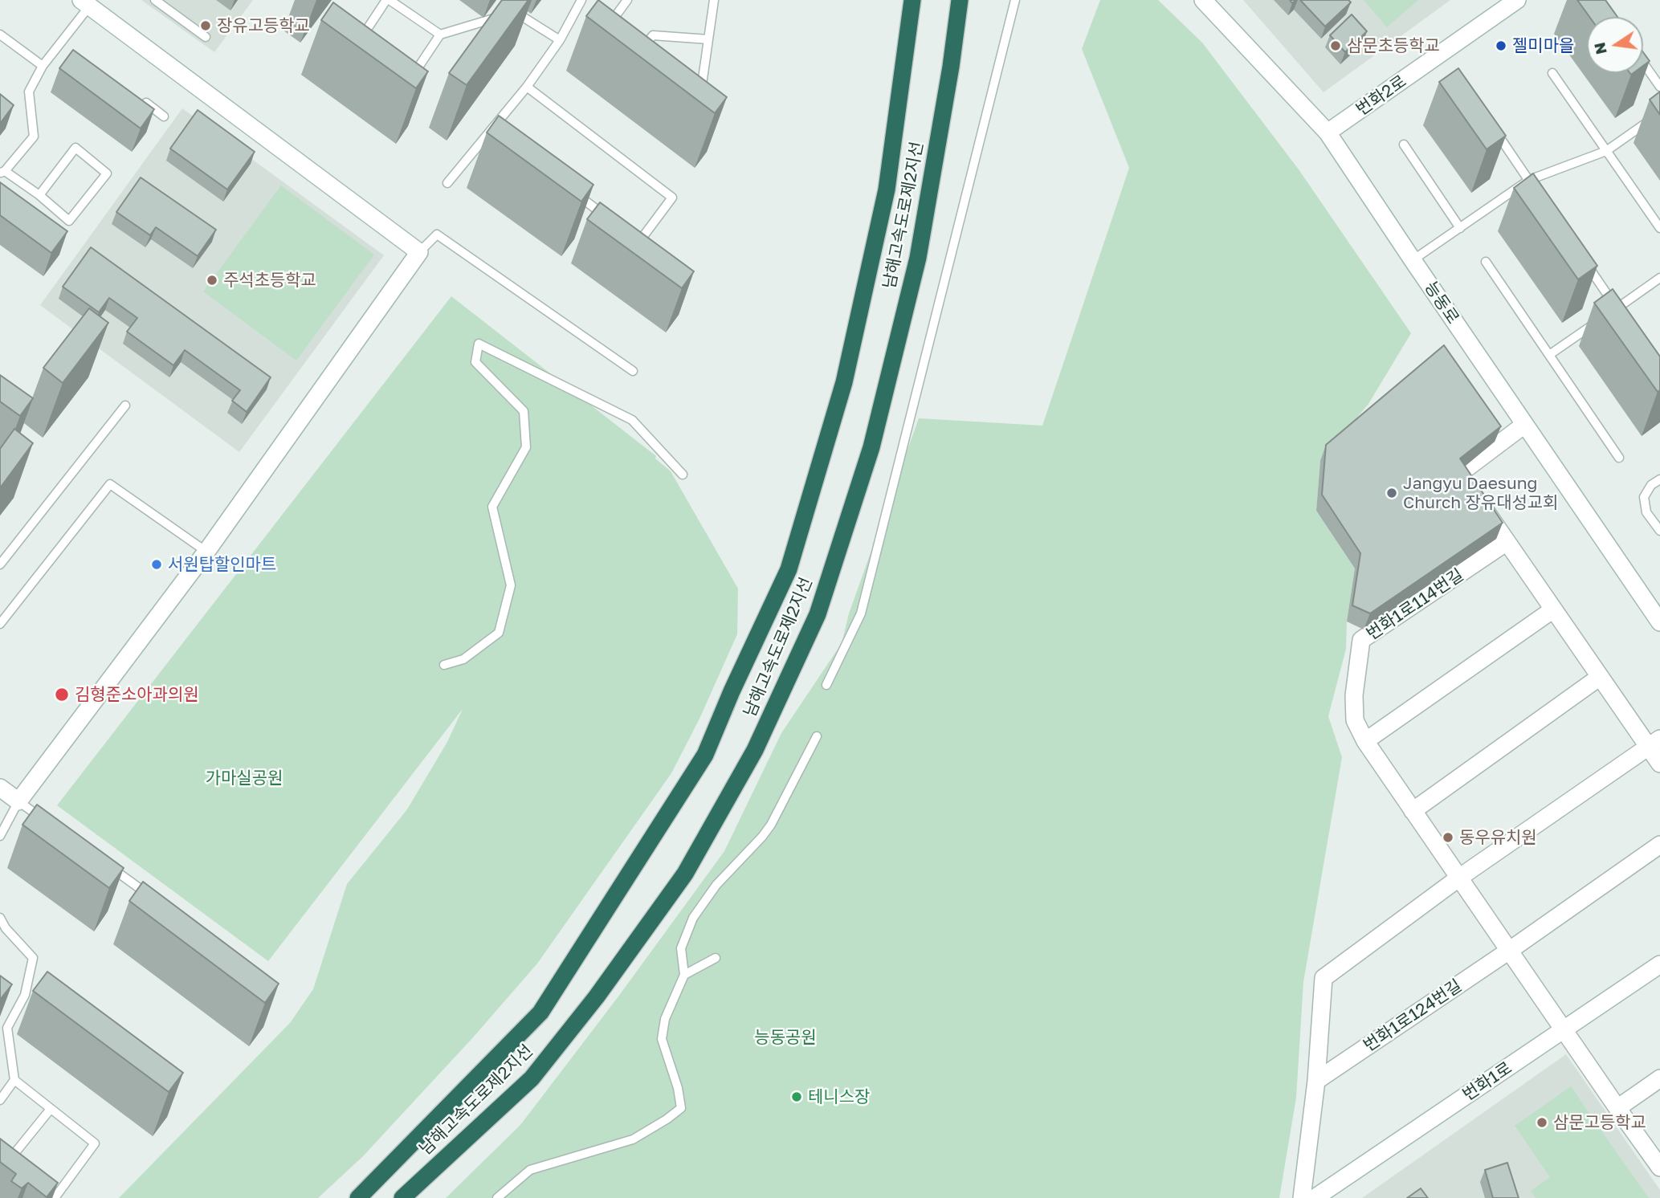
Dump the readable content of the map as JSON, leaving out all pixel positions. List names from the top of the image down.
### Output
{
  "streets": {
    "highway": ["남해고속도로제2지선"],
    "street": [
      "번화2로",
      "능동로",
      "번화1로114번길",
      "번화1로124번길",
      "번화1로"
    ]
  },
  "crossings": [
    ["번화2로", "능동로"]
  ],
  "parks": ["가마실공원", "능동공원"],
  "places": [
    "장유고등학교",
    "삼문초등학교",
    "젤미마을",
    "주석초등학교",
    "Jangyu Daesung Church 장유대성교회",
    "서원탑할인마트",
    "김형준소아과의원",
    "동우유치원",
    "테니스장",
    "삼문고등학교"
  ],
  "north": "left"
}
